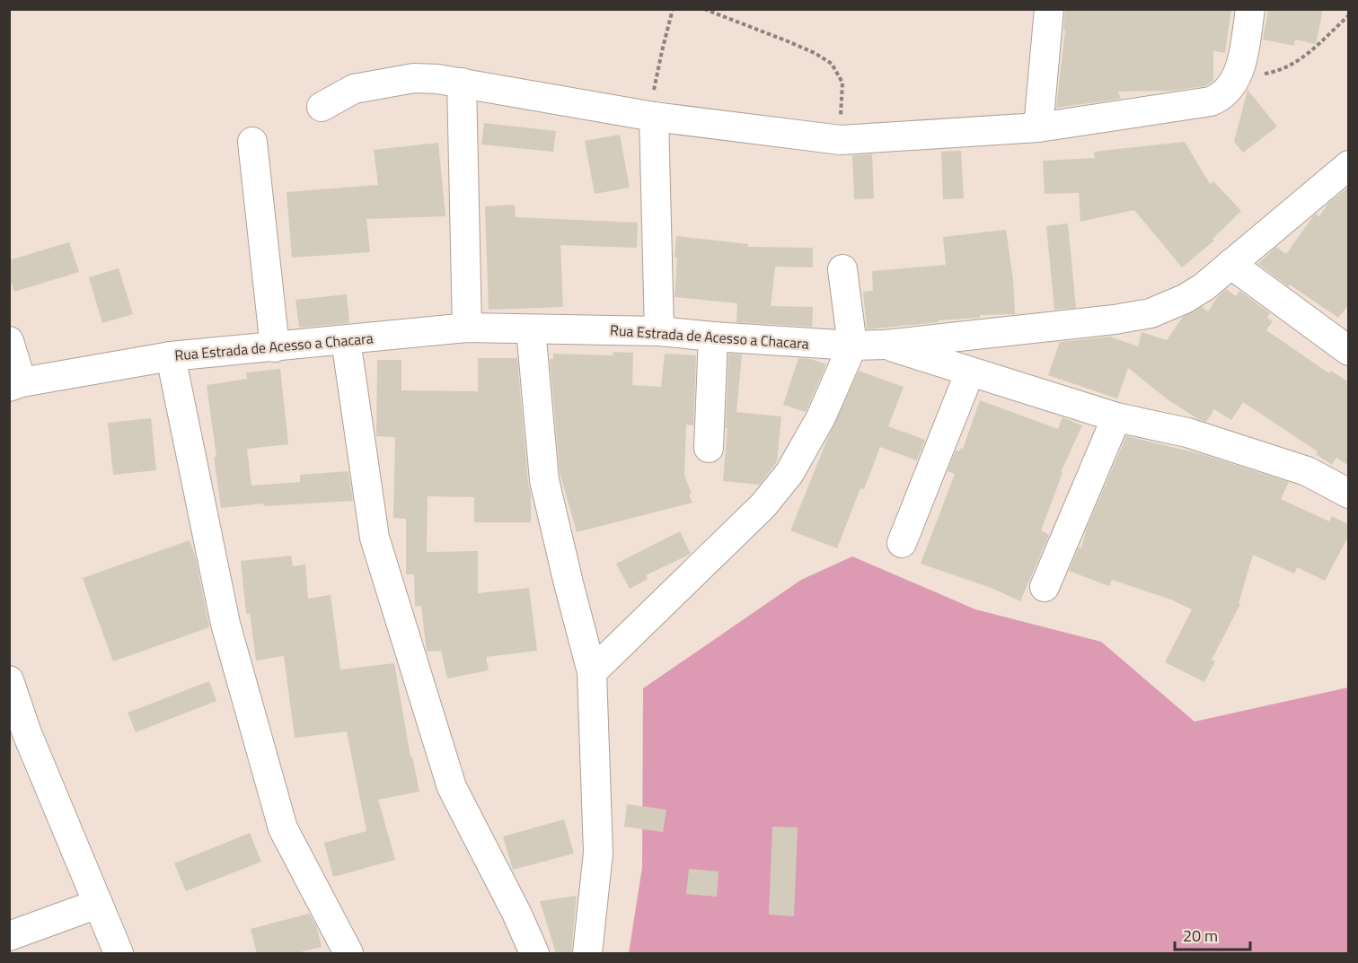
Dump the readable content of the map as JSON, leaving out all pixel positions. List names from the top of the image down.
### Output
{
  "streets": {
    "street": ["Rua Estrada de Acesso a Chacara"]
  },
  "scale_bar": "20 m"
}
